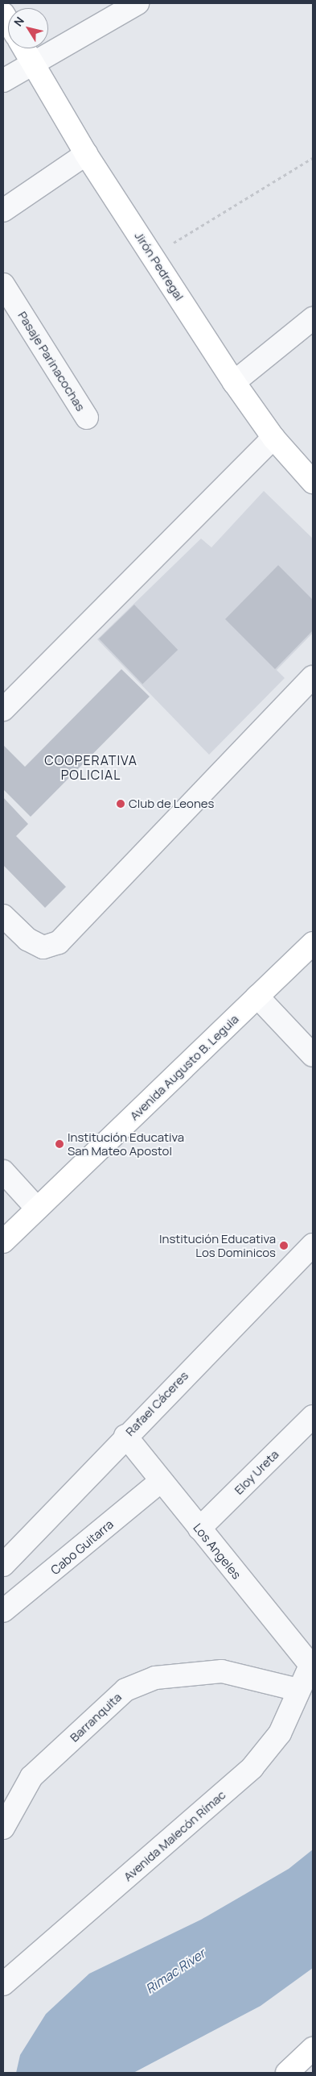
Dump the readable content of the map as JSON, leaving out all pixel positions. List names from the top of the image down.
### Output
{
  "streets": {
    "main road": ["Jirón Pedregal", "Avenida Augusto B. Leguia"],
    "street": [
      "Pasaje Parinacochas",
      "Rafael Cáceres",
      "Eloy Ureta",
      "Cabo Guitarra",
      "Los Angeles",
      "Barranquita",
      "Avenida Malecón Rímac"
    ]
  },
  "crossings": [
    ["Rafael Cáceres", "Los Angeles"],
    ["Eloy Ureta", "Los Angeles"],
    ["Cabo Guitarra", "Los Angeles"],
    ["Los Angeles", "Avenida Malecón Rímac"],
    ["Barranquita", "Avenida Malecón Rímac"]
  ],
  "districts": ["COOPERATIVA POLICIAL"],
  "water": ["Rimac River"],
  "places": ["Club de Leones", "Institución Educativa San Mateo Apostol", "Institución Educativa Los Dominicos"],
  "north": "top left"
}
